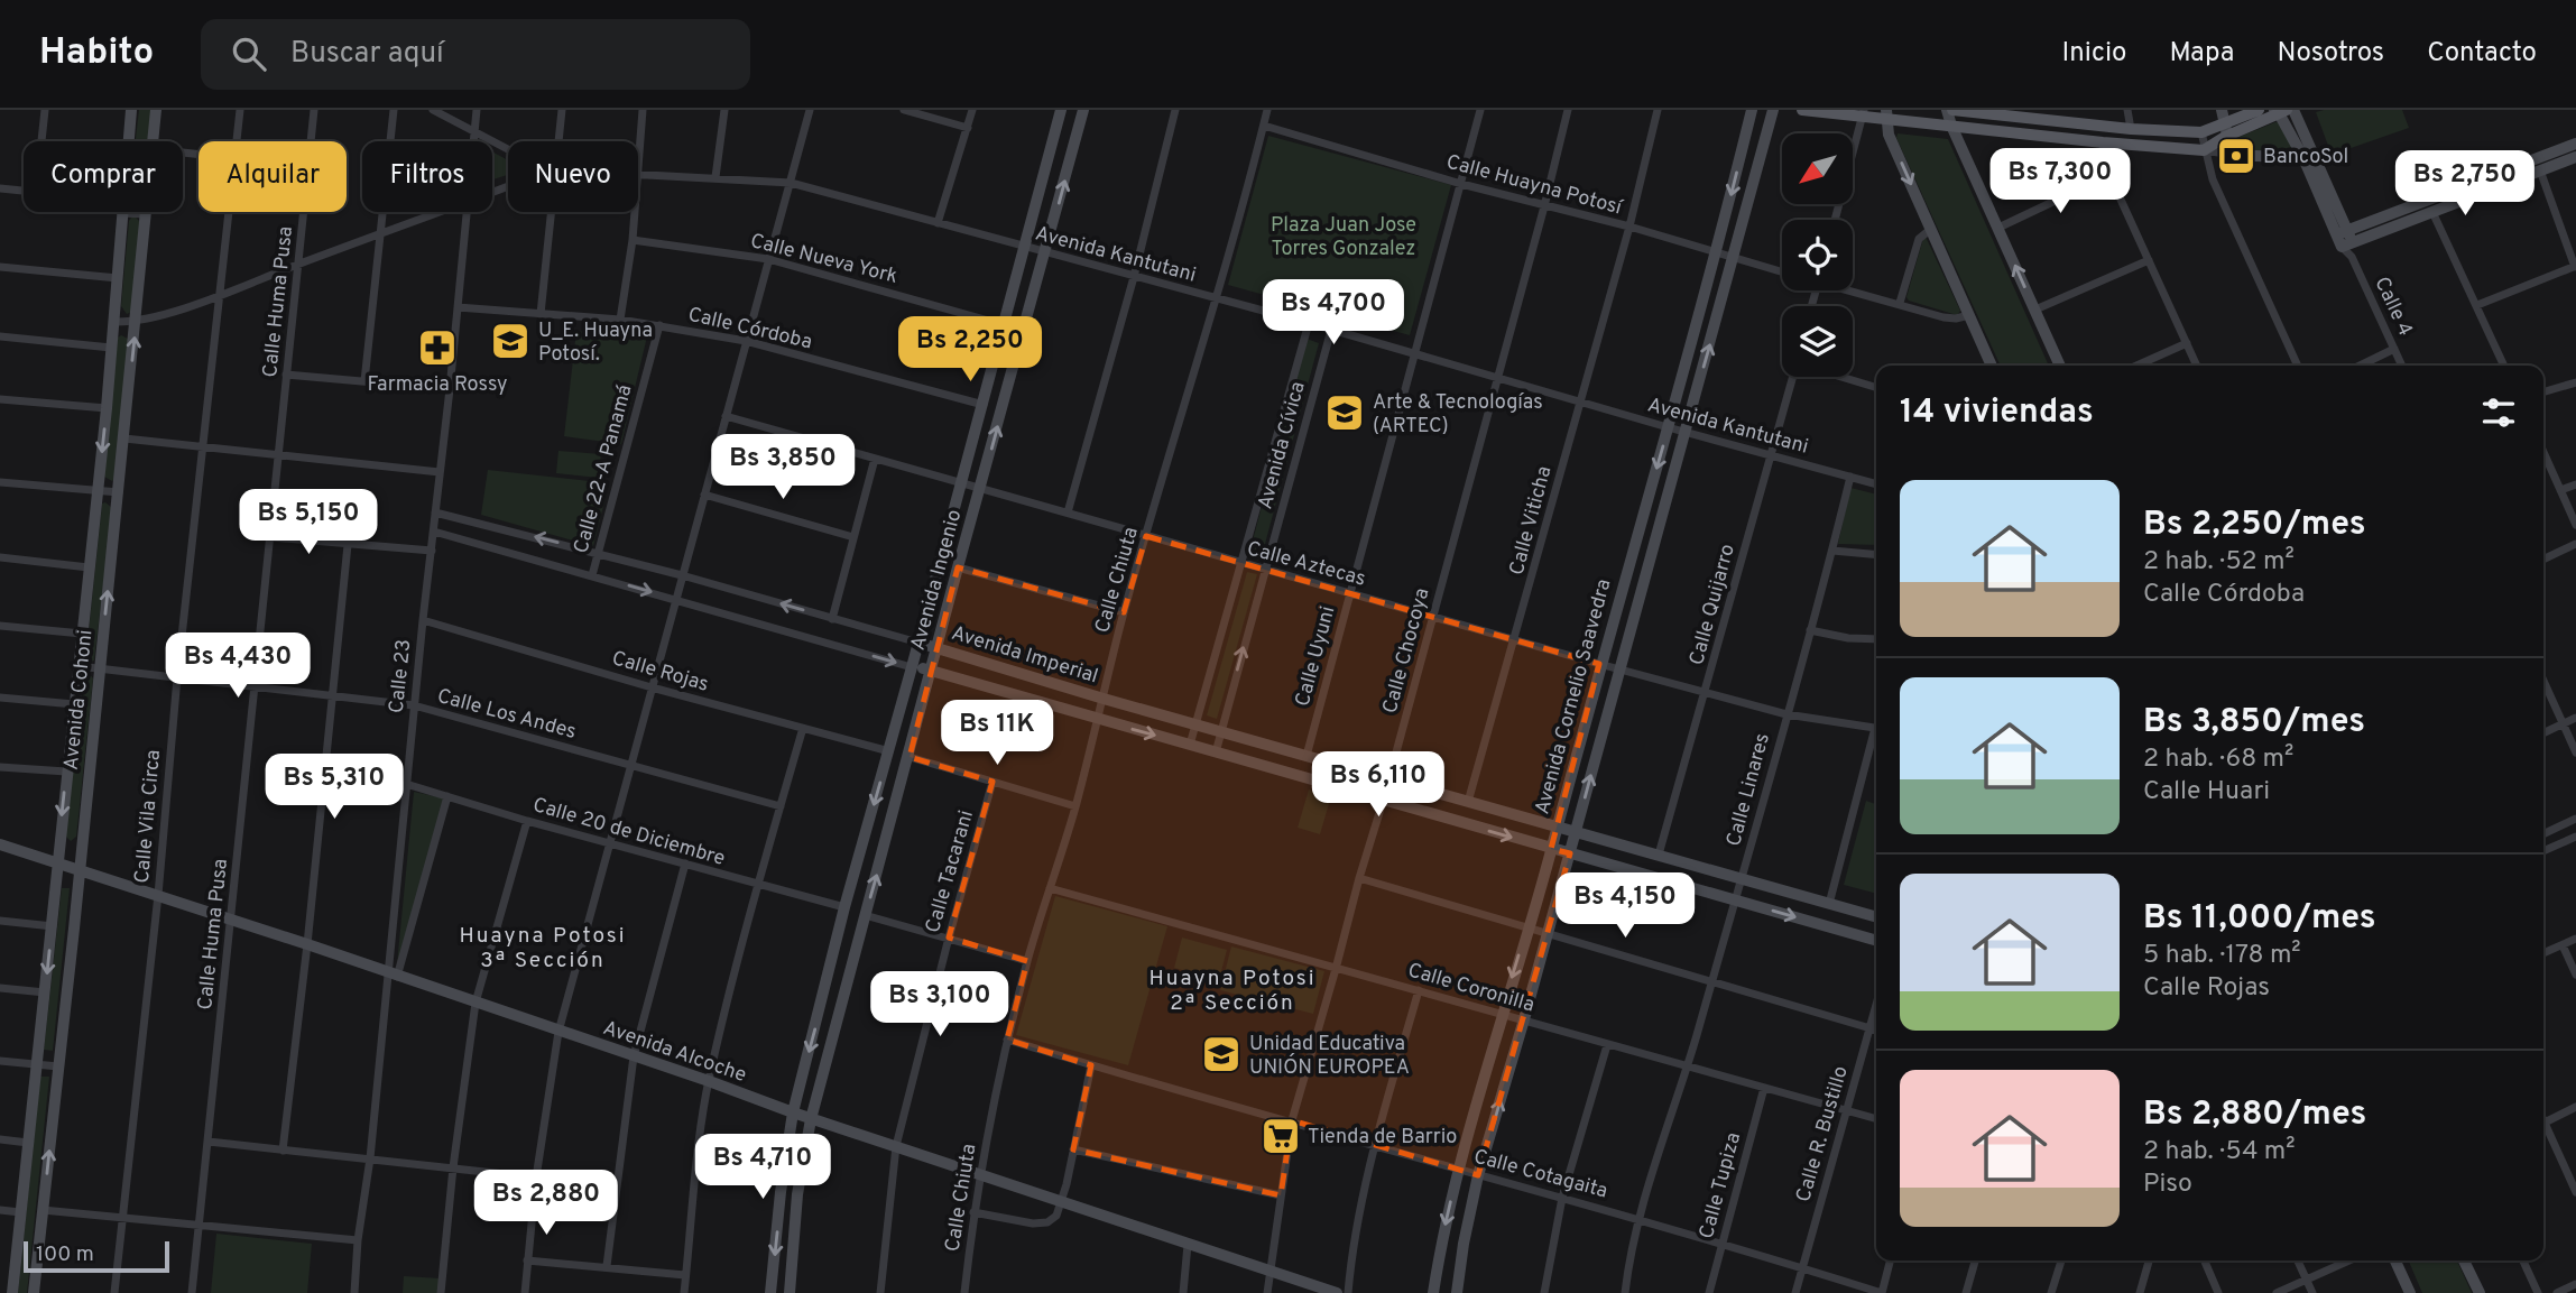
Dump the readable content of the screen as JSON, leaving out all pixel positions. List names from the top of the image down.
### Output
{
  "streets": {
    "street": [
      "Calle Huayna Potosí",
      "Avenida Kantutani",
      "Calle Nueva York",
      "Calle Huma Pusa",
      "Calle 4",
      "Calle Córdoba",
      "Avenida Cívica",
      "Calle 22-A Panamá",
      "Calle Viticha",
      "Calle Aztecas",
      "Avenida Ingenio",
      "Calle Chiuta",
      "Calle Quijarro",
      "Calle Chocoya",
      "Avenida Imperial",
      "Calle Uyuni",
      "Calle Rojas",
      "Calle 23",
      "Avenida Cornelio Saavedra",
      "Avenida Cohoni",
      "Calle Los Andes",
      "Calle Linares",
      "Calle Vila Circa",
      "Calle 20 de Diciembre",
      "Calle Tacarani",
      "Calle Coronilla",
      "Avenida Alcoche",
      "Calle R. Bustillo",
      "Calle Cotagaita",
      "Calle Tupiza"
    ]
  },
  "crossings": [
    ["Calle Huayna Potosí", "Calle Viticha"],
    ["Calle Huayna Potosí", "Calle Chiuta"],
    ["Calle Huayna Potosí", "Calle Chocoya"],
    ["Calle Huayna Potosí", "Calle Uyuni"],
    ["Calle Huayna Potosí", "Avenida Cornelio Saavedra"],
    ["Avenida Kantutani", "Avenida Cívica"],
    ["Avenida Kantutani", "Calle Viticha"],
    ["Avenida Kantutani", "Avenida Ingenio"],
    ["Avenida Kantutani", "Calle Chiuta"],
    ["Avenida Kantutani", "Calle Quijarro"],
    ["Avenida Kantutani", "Calle Chocoya"],
    ["Avenida Kantutani", "Calle Uyuni"],
    ["Avenida Kantutani", "Calle 23"],
    ["Avenida Kantutani", "Avenida Cornelio Saavedra"],
    ["Avenida Kantutani", "Calle Linares"],
    ["Calle Nueva York", "Avenida Ingenio"],
    ["Calle Huma Pusa", "Calle Los Andes"],
    ["Calle Huma Pusa", "Avenida Alcoche"],
    ["Calle Córdoba", "Calle 22-A Panamá"],
    ["Calle Córdoba", "Avenida Ingenio"],
    ["Calle Córdoba", "Calle 23"],
    ["Avenida Cívica", "Calle Aztecas"],
    ["Avenida Cívica", "Avenida Imperial"],
    ["Calle 22-A Panamá", "Avenida Imperial"],
    ["Calle Viticha", "Calle Aztecas"],
    ["Calle Viticha", "Avenida Imperial"],
    ["Calle Aztecas", "Avenida Ingenio"],
    ["Calle Aztecas", "Calle Chiuta"],
    ["Calle Aztecas", "Calle Quijarro"],
    ["Calle Aztecas", "Calle Chocoya"],
    ["Calle Aztecas", "Calle Uyuni"],
    ["Calle Aztecas", "Avenida Cornelio Saavedra"],
    ["Calle Aztecas", "Calle Linares"],
    ["Avenida Ingenio", "Avenida Imperial"],
    ["Avenida Ingenio", "Calle Rojas"],
    ["Avenida Ingenio", "Calle 20 de Diciembre"],
    ["Avenida Ingenio", "Avenida Alcoche"],
    ["Calle Chiuta", "Avenida Imperial"],
    ["Calle Chiuta", "Calle Coronilla"],
    ["Calle Chiuta", "Avenida Alcoche"],
    ["Calle Chiuta", "Calle Cotagaita"],
    ["Calle Quijarro", "Avenida Imperial"],
    ["Calle Chocoya", "Avenida Imperial"],
    ["Calle Chocoya", "Calle Coronilla"],
    ["Calle Chocoya", "Avenida Alcoche"],
    ["Calle Chocoya", "Calle Cotagaita"],
    ["Avenida Imperial", "Calle Uyuni"],
    ["Avenida Imperial", "Calle 23"],
    ["Avenida Imperial", "Avenida Cornelio Saavedra"],
    ["Avenida Imperial", "Calle Linares"],
    ["Calle Rojas", "Calle 23"],
    ["Calle 23", "Calle Los Andes"],
    ["Calle 23", "Calle 20 de Diciembre"],
    ["Calle 23", "Avenida Alcoche"],
    ["Avenida Cornelio Saavedra", "Calle Coronilla"],
    ["Avenida Cornelio Saavedra", "Calle Cotagaita"],
    ["Avenida Cohoni", "Calle Los Andes"],
    ["Avenida Cohoni", "Avenida Alcoche"],
    ["Calle Los Andes", "Calle Vila Circa"],
    ["Calle Linares", "Calle Coronilla"],
    ["Calle Linares", "Calle Cotagaita"],
    ["Calle Vila Circa", "Avenida Alcoche"],
    ["Calle Tacarani", "Avenida Alcoche"],
    ["Calle Coronilla", "Calle R. Bustillo"],
    ["Calle Coronilla", "Calle Tupiza"],
    ["Calle R. Bustillo", "Calle Cotagaita"],
    ["Calle Cotagaita", "Calle Tupiza"]
  ],
  "districts": ["Huayna Potosi 3ª Sección", "Huayna Potosi 2ª Sección"],
  "parks": ["Plaza Juan Jose Torres Gonzalez"],
  "places": {
    "bank": ["BancoSol"],
    "school or university": ["U_E. Huayna Potosí.", "Arte & Tecnologías (ARTEC)", "Unidad Educativa UNIÓN EUROPEA"],
    "pharmacy": ["Farmacia Rossy"],
    "supermarket": ["Tienda de Barrio"]
  },
  "scale_bar": "100 m",
  "north": "bottom left",
  "page": {
    "header": "Habito",
    "search": "Buscar aquí",
    "nav": [
      "Inicio",
      "Mapa",
      "Nosotros",
      "Contacto"
    ],
    "chip": [
      "Comprar",
      "Alquilar",
      "Filtros",
      "Nuevo"
    ],
    "price": [
      "Bs 7,300",
      "Bs 2,750",
      "Bs 4,700",
      "Bs 2,250",
      "Bs 3,850",
      "Bs 5,150",
      "Bs 4,430",
      "Bs 11K",
      "Bs 6,110",
      "Bs 5,310",
      "Bs 4,150",
      "Bs 3,100",
      "Bs 4,710",
      "Bs 2,880"
    ],
    "heading": "14 viviendas",
    "list": [
      {
        "name": "Bs 2,250/mes",
        "note": "2 hab. · 52 m² · Calle Córdoba"
      },
      {
        "name": "Bs 3,850/mes",
        "note": "2 hab. · 68 m² · Calle Huari"
      },
      {
        "name": "Bs 11,000/mes",
        "note": "5 hab. · 178 m² · Calle Rojas"
      },
      {
        "name": "Bs 2,880/mes",
        "note": "2 hab. · 54 m² · Piso"
      }
    ],
    "scale": "100 m"
  }
}
